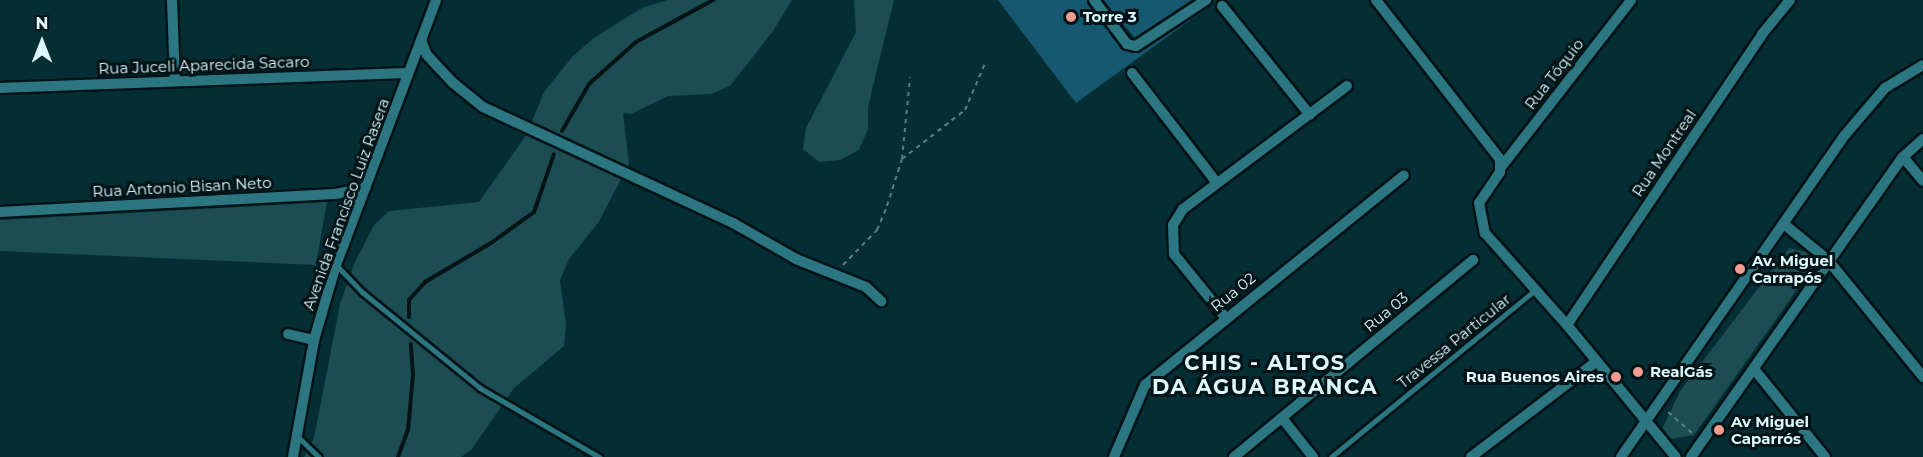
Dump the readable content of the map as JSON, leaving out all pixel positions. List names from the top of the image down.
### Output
{
  "streets": {
    "street": [
      "Rua Juceli Aparecida Sacaro",
      "Rua Tóquio",
      "Rua Montreal",
      "Rua Antonio Bisan Neto",
      "Avenida Francisco Luiz Rasera",
      "Rua 02",
      "Rua 03"
    ],
    "lane": ["Travessa Particular"]
  },
  "crossings": [
    ["Rua Juceli Aparecida Sacaro", "Avenida Francisco Luiz Rasera"],
    ["Rua Antonio Bisan Neto", "Avenida Francisco Luiz Rasera"]
  ],
  "districts": ["CHIS - ALTOS DA ÁGUA BRANCA"],
  "places": [
    "Torre 3",
    "Av. Miguel Carrapós",
    "RealGás",
    "Rua Buenos Aires",
    "Av Miguel Caparrós"
  ],
  "north": "top"
}
